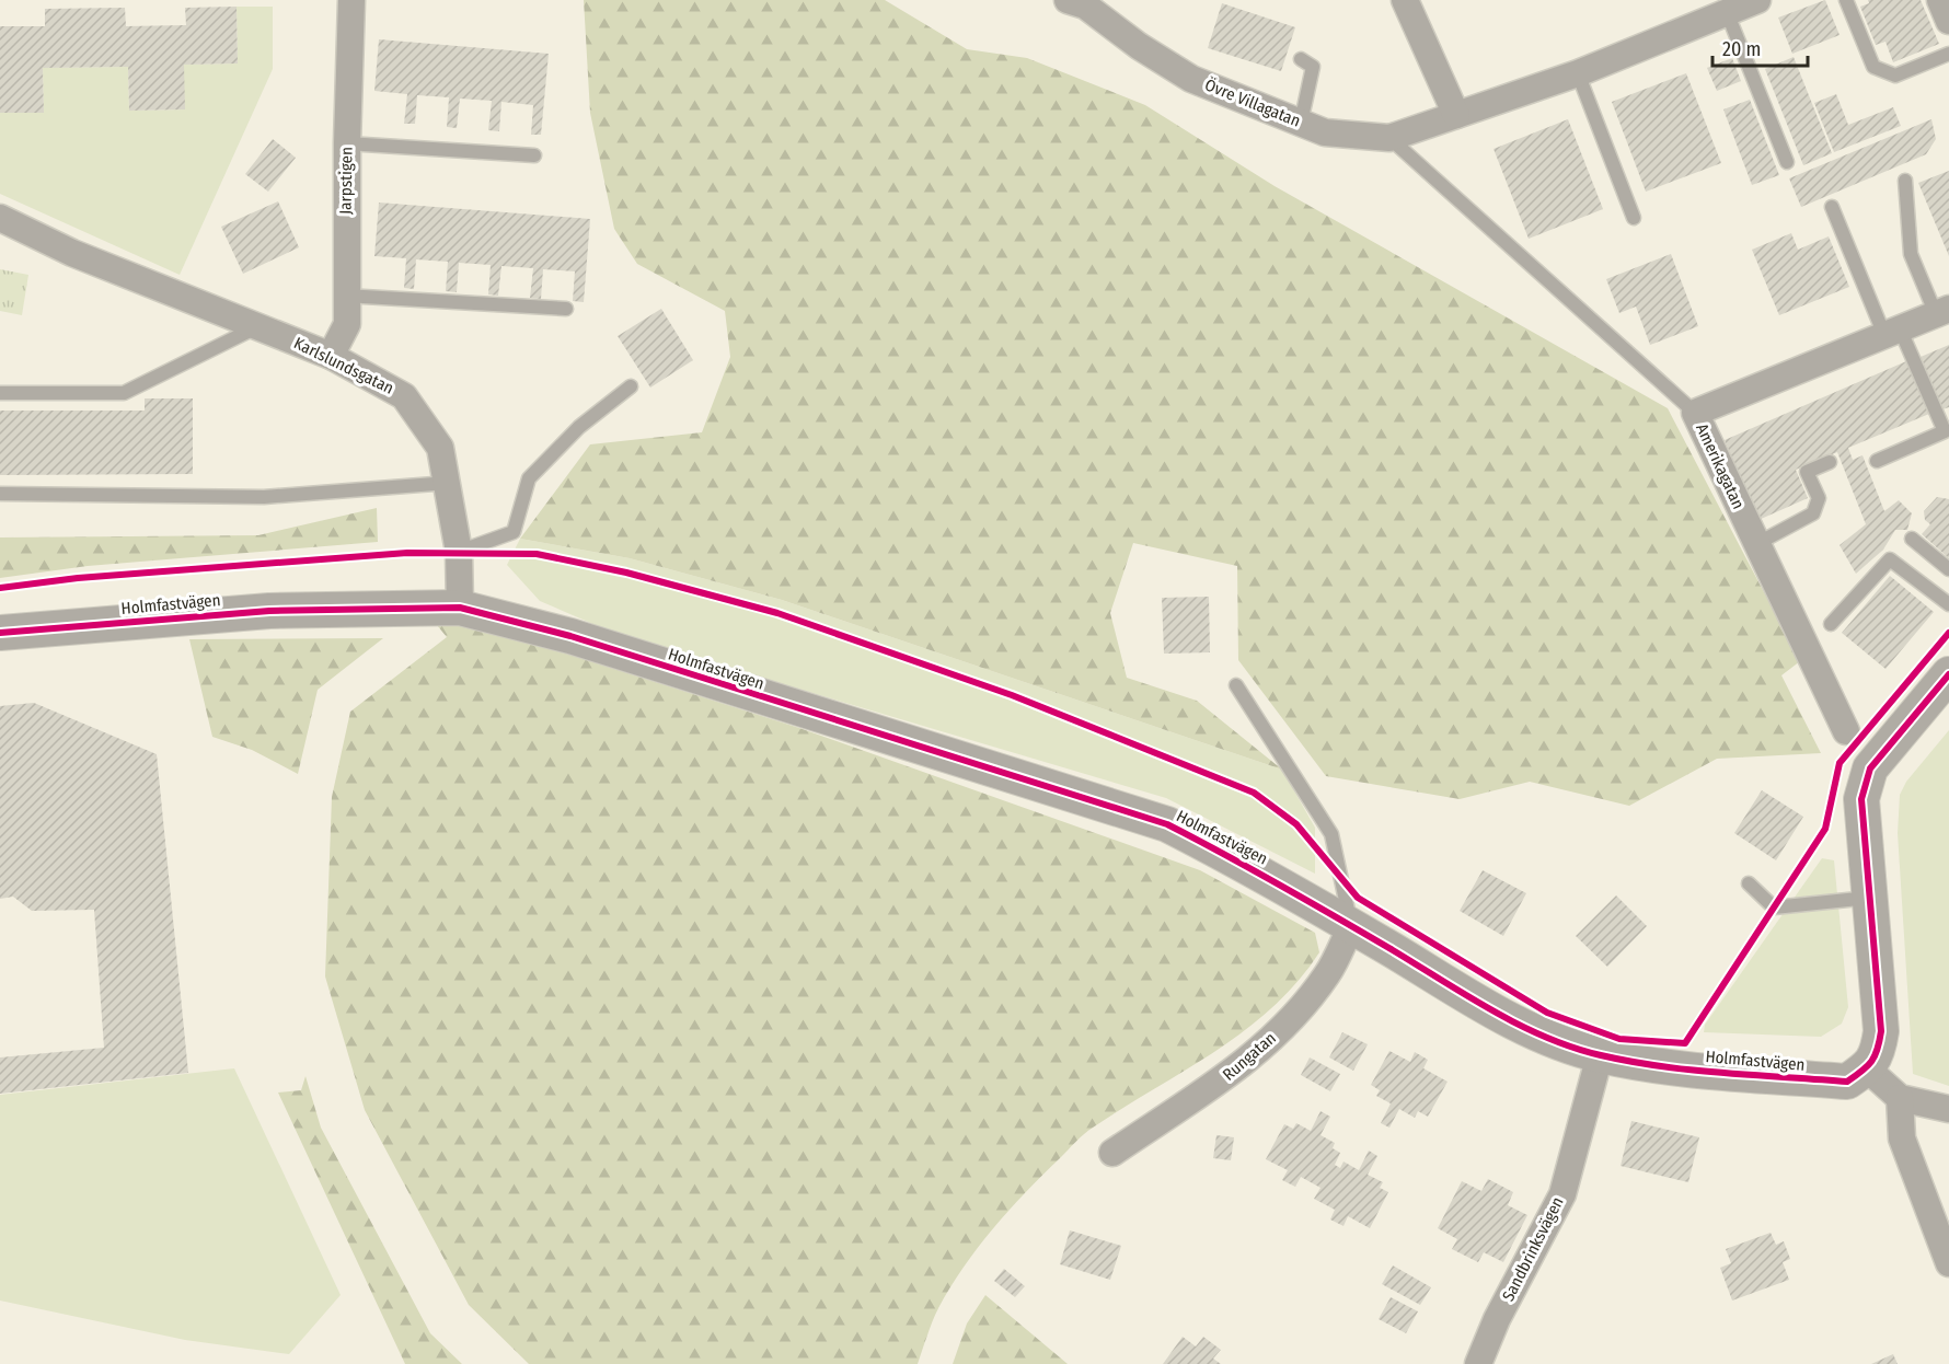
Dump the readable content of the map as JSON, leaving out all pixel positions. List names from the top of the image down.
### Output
{
  "streets": {
    "street": [
      "Övre Villagatan",
      "Jarpstigen",
      "Karlslundsgatan",
      "Amerikagatan",
      "Holmfastvägen",
      "Rungatan",
      "Sandbrinksvägen"
    ]
  },
  "crossings": [
    ["Jarpstigen", "Karlslundsgatan"],
    ["Karlslundsgatan", "Holmfastvägen"],
    ["Holmfastvägen", "Rungatan"],
    ["Holmfastvägen", "Sandbrinksvägen"]
  ],
  "scale_bar": "20 m"
}
